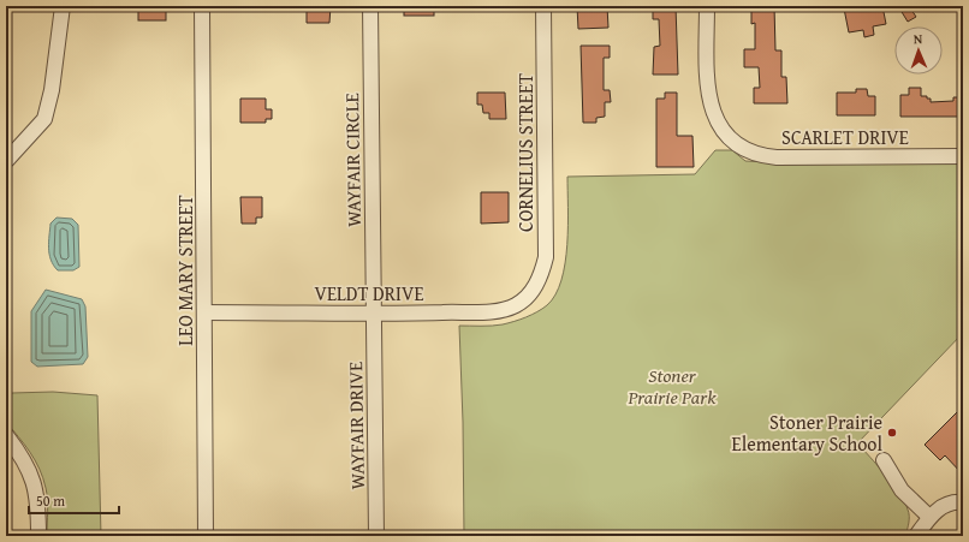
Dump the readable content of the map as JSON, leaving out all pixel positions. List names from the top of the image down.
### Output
{
  "streets": {
    "street": [
      "SCARLET DRIVE",
      "CORNELIUS STREET",
      "WAYFAIR CIRCLE",
      "LEO MARY STREET",
      "VELDT DRIVE",
      "WAYFAIR DRIVE"
    ]
  },
  "crossings": [
    ["CORNELIUS STREET", "VELDT DRIVE"],
    ["WAYFAIR CIRCLE", "VELDT DRIVE"],
    ["WAYFAIR CIRCLE", "WAYFAIR DRIVE"],
    ["LEO MARY STREET", "VELDT DRIVE"],
    ["VELDT DRIVE", "WAYFAIR DRIVE"]
  ],
  "parks": ["Stoner Prairie Park"],
  "places": ["Stoner Prairie Elementary School"],
  "scale_bar": "50 m",
  "north": "top"
}
